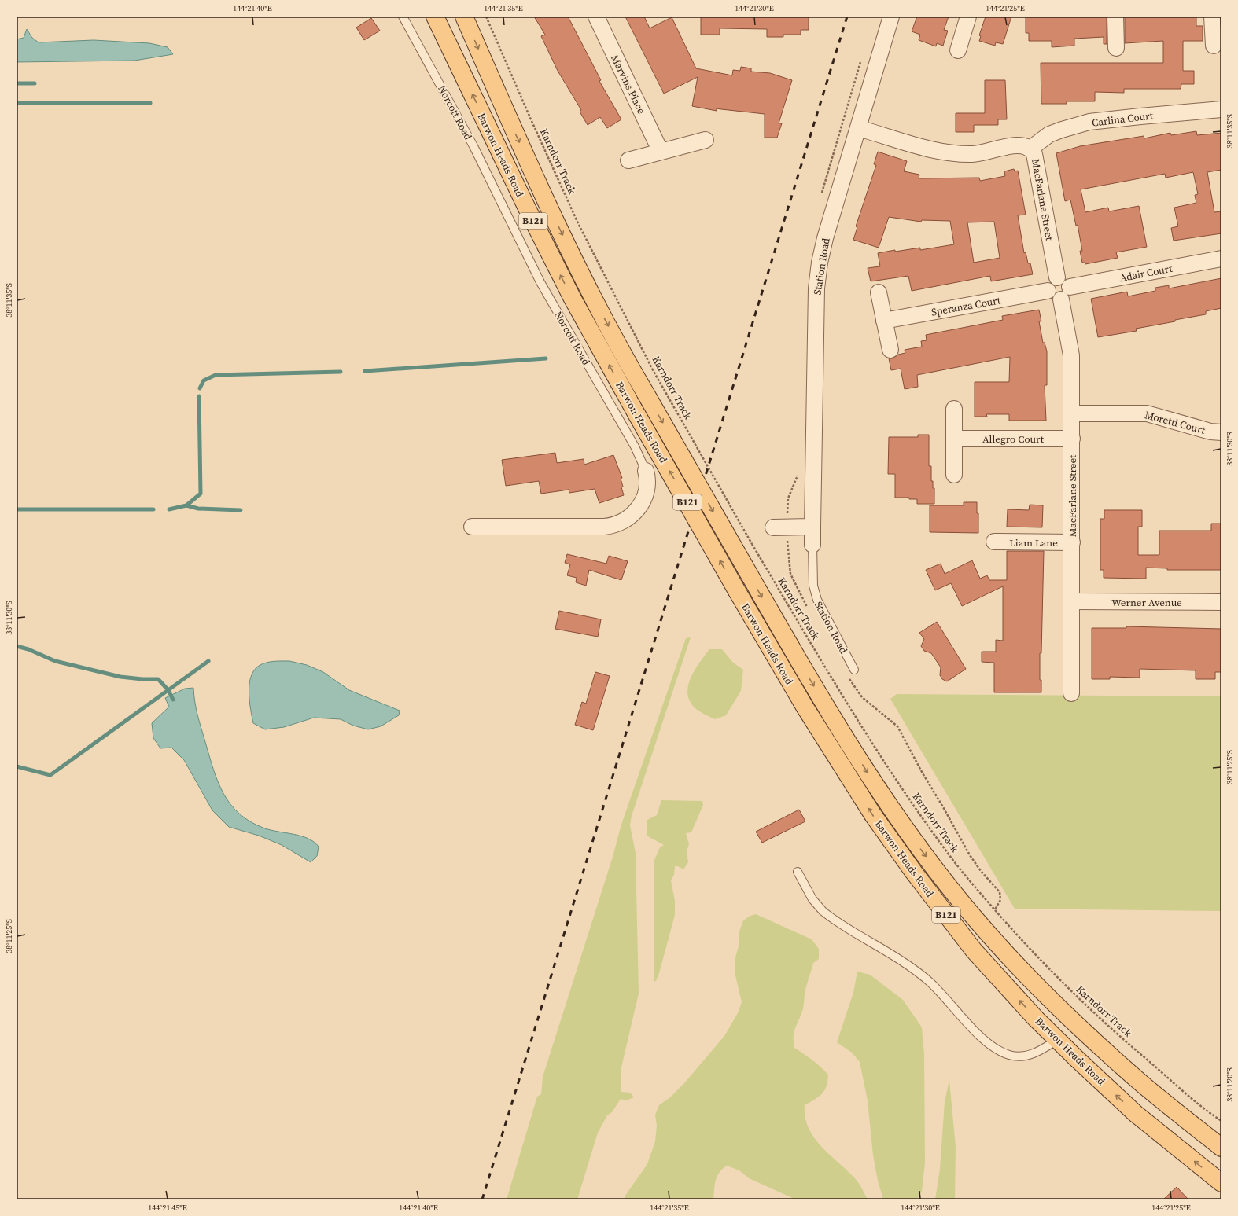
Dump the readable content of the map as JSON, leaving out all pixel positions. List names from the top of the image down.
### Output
{
  "streets": {
    "main road": ["Barwon Heads Road", "B121"],
    "street": [
      "Marvins Place",
      "Norcott Road",
      "Carlina Court",
      "MacFarlane Street",
      "Station Road",
      "Adair Court",
      "Speranza Court",
      "Moretti Court",
      "Allegro Court",
      "Liam Lane",
      "Werner Avenue"
    ],
    "path": ["Karndorr Track"]
  },
  "crossings": [
    ["Carlina Court", "MacFarlane Street"],
    ["MacFarlane Street", "Station Road"],
    ["MacFarlane Street", "Adair Court"],
    ["MacFarlane Street", "Speranza Court"],
    ["MacFarlane Street", "Moretti Court"],
    ["MacFarlane Street", "Allegro Court"],
    ["MacFarlane Street", "Liam Lane"],
    ["MacFarlane Street", "Werner Avenue"],
    ["Adair Court", "Speranza Court"]
  ],
  "coordinates": [
    "144°21'40\"E",
    "144°21'35\"E",
    "144°21'30\"E",
    "144°21'25\"E",
    "38°11'35\"S",
    "38°11'30\"S",
    "38°11'25\"S",
    "38°11'20\"S",
    "144°21'45\"E"
  ]
}
